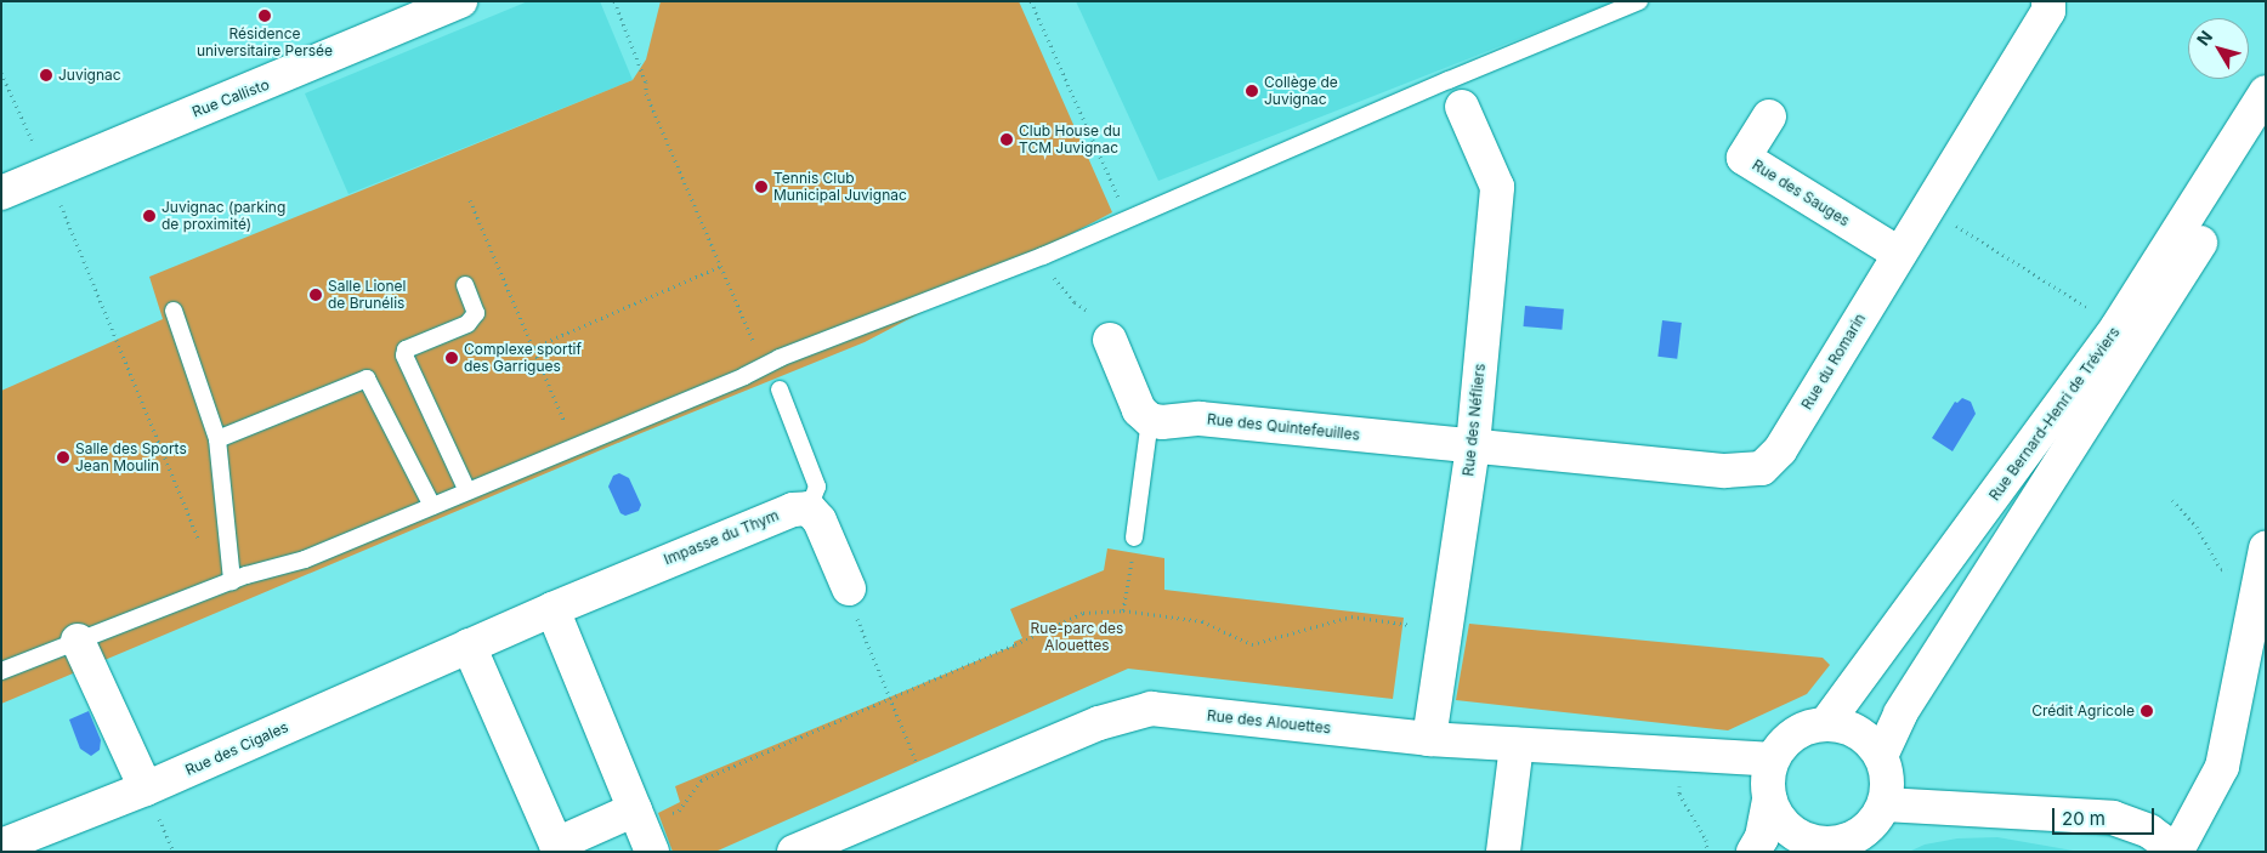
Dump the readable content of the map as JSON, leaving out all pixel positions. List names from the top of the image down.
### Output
{
  "streets": {
    "street": [
      "Rue Callisto",
      "Rue des Sauges",
      "Rue du Romarin",
      "Rue Bernard-Henri de Tréviers",
      "Rue des Néfliers",
      "Rue des Quintefeuilles",
      "Impasse du Thym",
      "Rue des Alouettes",
      "Rue des Cigales"
    ]
  },
  "crossings": [
    ["Rue des Sauges", "Rue du Romarin"],
    ["Rue du Romarin", "Rue des Néfliers"],
    ["Rue du Romarin", "Rue des Quintefeuilles"],
    ["Rue Bernard-Henri de Tréviers", "Rue des Alouettes"],
    ["Rue des Néfliers", "Rue des Quintefeuilles"],
    ["Rue des Néfliers", "Rue des Alouettes"],
    ["Impasse du Thym", "Rue des Cigales"]
  ],
  "parks": ["Rue-parc des Alouettes"],
  "places": [
    "Résidence universitaire Persée",
    "Juvignac",
    "Collège de Juvignac",
    "Club House du TCM Juvignac",
    "Tennis Club Municipal Juvignac",
    "Juvignac (parking de proximité)",
    "Salle Lionel de Brunélis",
    "Complexe sportif des Garrigues",
    "Salle des Sports Jean Moulin",
    "Crédit Agricole"
  ],
  "scale_bar": "20 m",
  "north": "top left"
}
